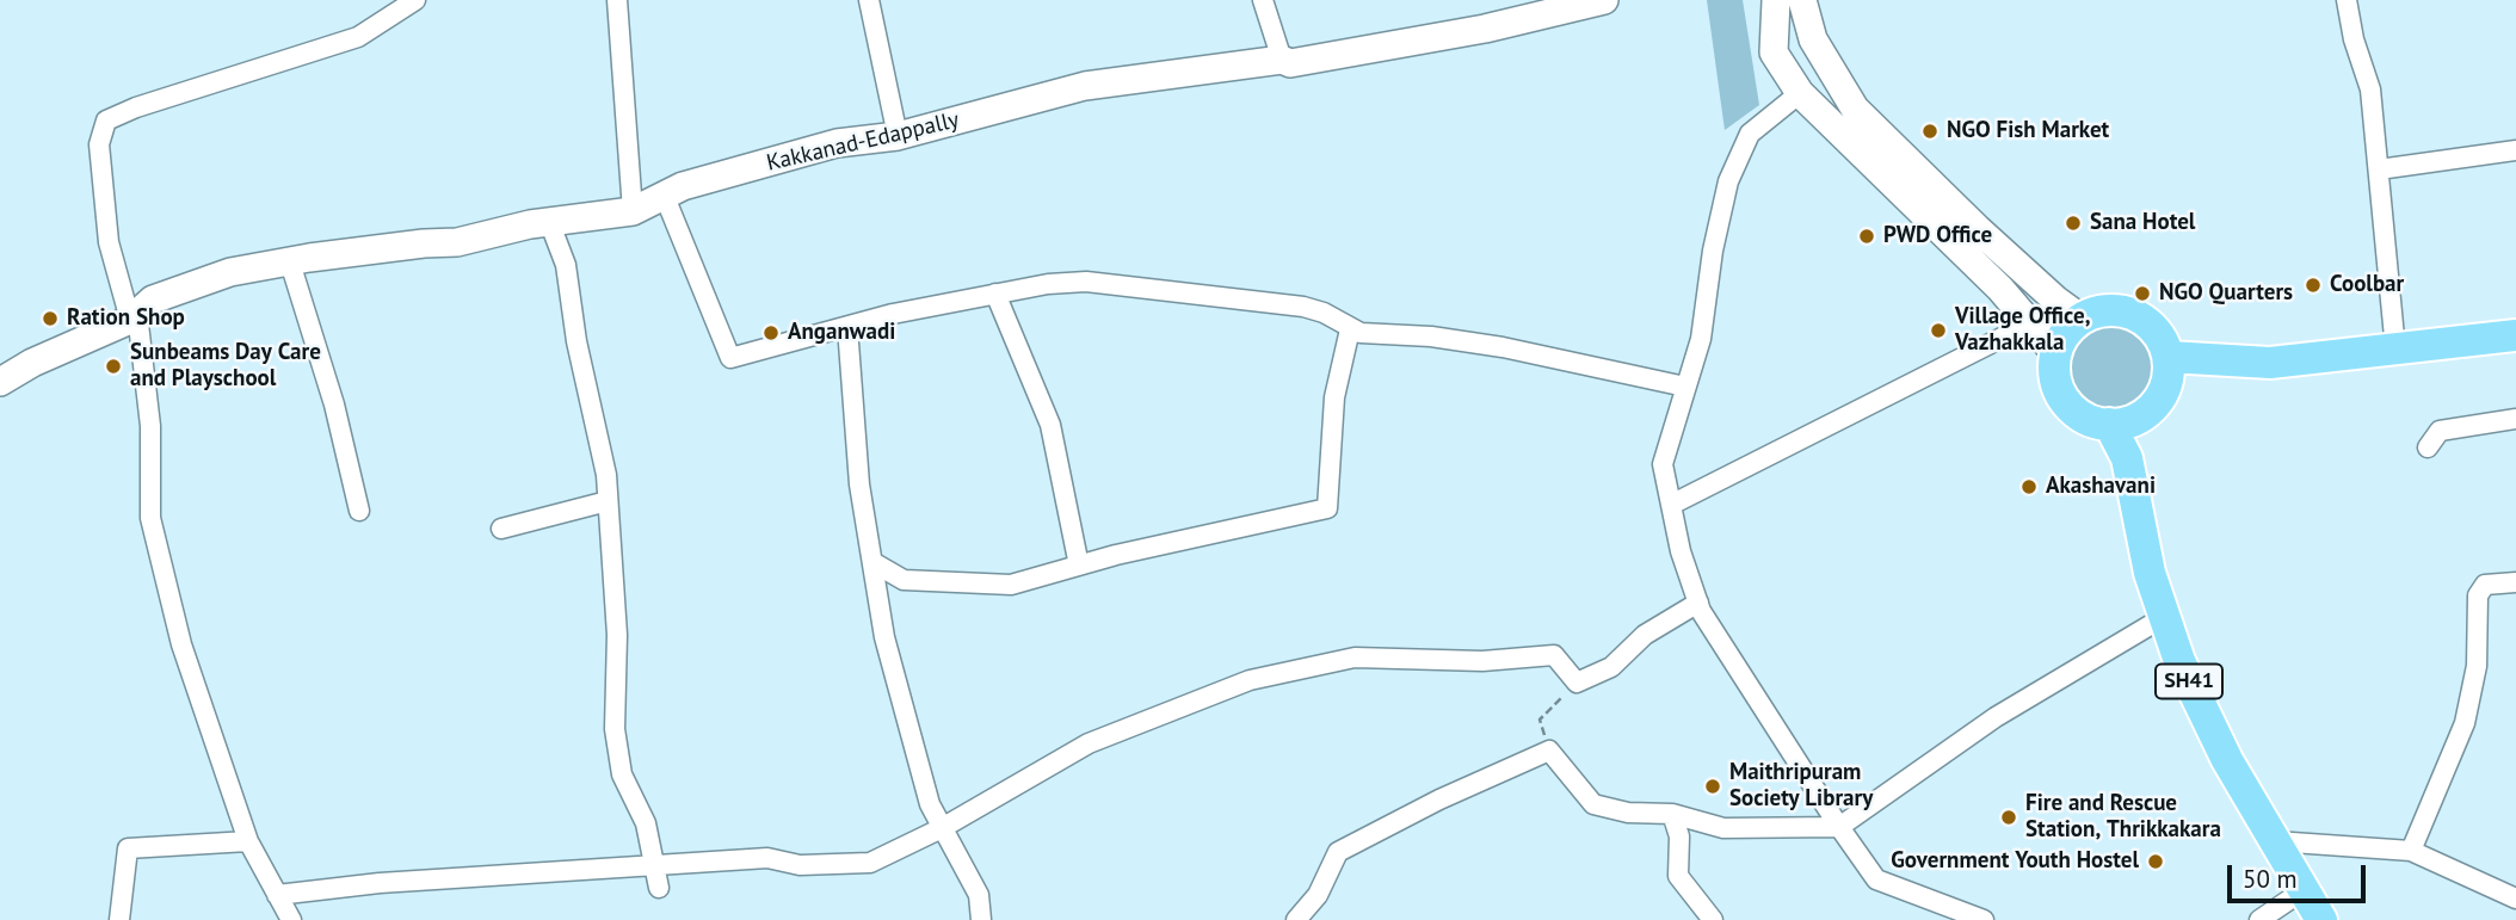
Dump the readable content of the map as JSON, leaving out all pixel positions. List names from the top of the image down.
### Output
{
  "streets": {
    "main road": ["SH41"],
    "street": ["Kakkanad-Edappally"]
  },
  "places": [
    "NGO Fish Market",
    "Sana Hotel",
    "PWD Office",
    "Coolbar",
    "NGO Quarters",
    "Ration Shop",
    "Village Office, Vazhakkala",
    "Anganwadi",
    "Sunbeams Day Care and Playschool",
    "Akashavani",
    "Maithripuram Society Library",
    "Fire and Rescue Station, Thrikkakara",
    "Government Youth Hostel"
  ],
  "scale_bar": "50 m"
}
